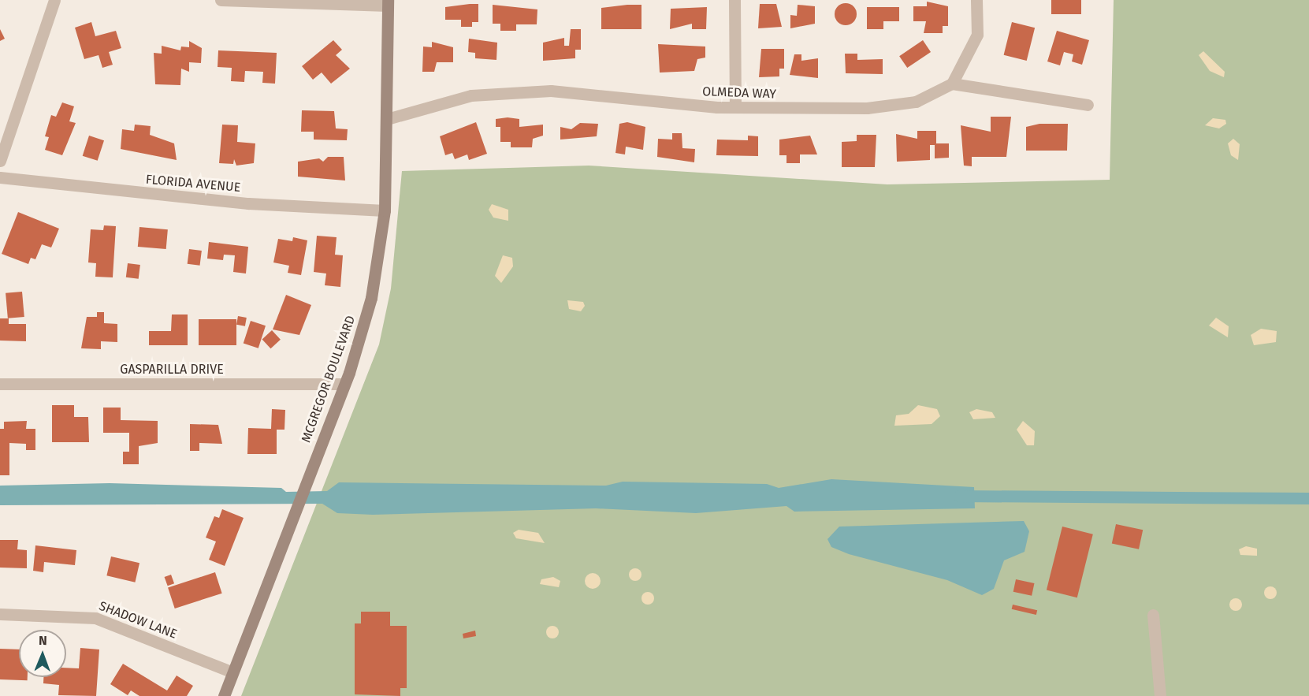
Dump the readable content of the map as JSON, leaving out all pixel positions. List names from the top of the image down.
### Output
{
  "streets": {
    "main road": ["MCGREGOR BOULEVARD"],
    "street": [
      "OLMEDA WAY",
      "FLORIDA AVENUE",
      "GASPARILLA DRIVE",
      "SHADOW LANE"
    ]
  },
  "crossings": [
    ["OLMEDA WAY", "MCGREGOR BOULEVARD"],
    ["FLORIDA AVENUE", "MCGREGOR BOULEVARD"],
    ["GASPARILLA DRIVE", "MCGREGOR BOULEVARD"],
    ["MCGREGOR BOULEVARD", "SHADOW LANE"]
  ],
  "north": "top"
}
